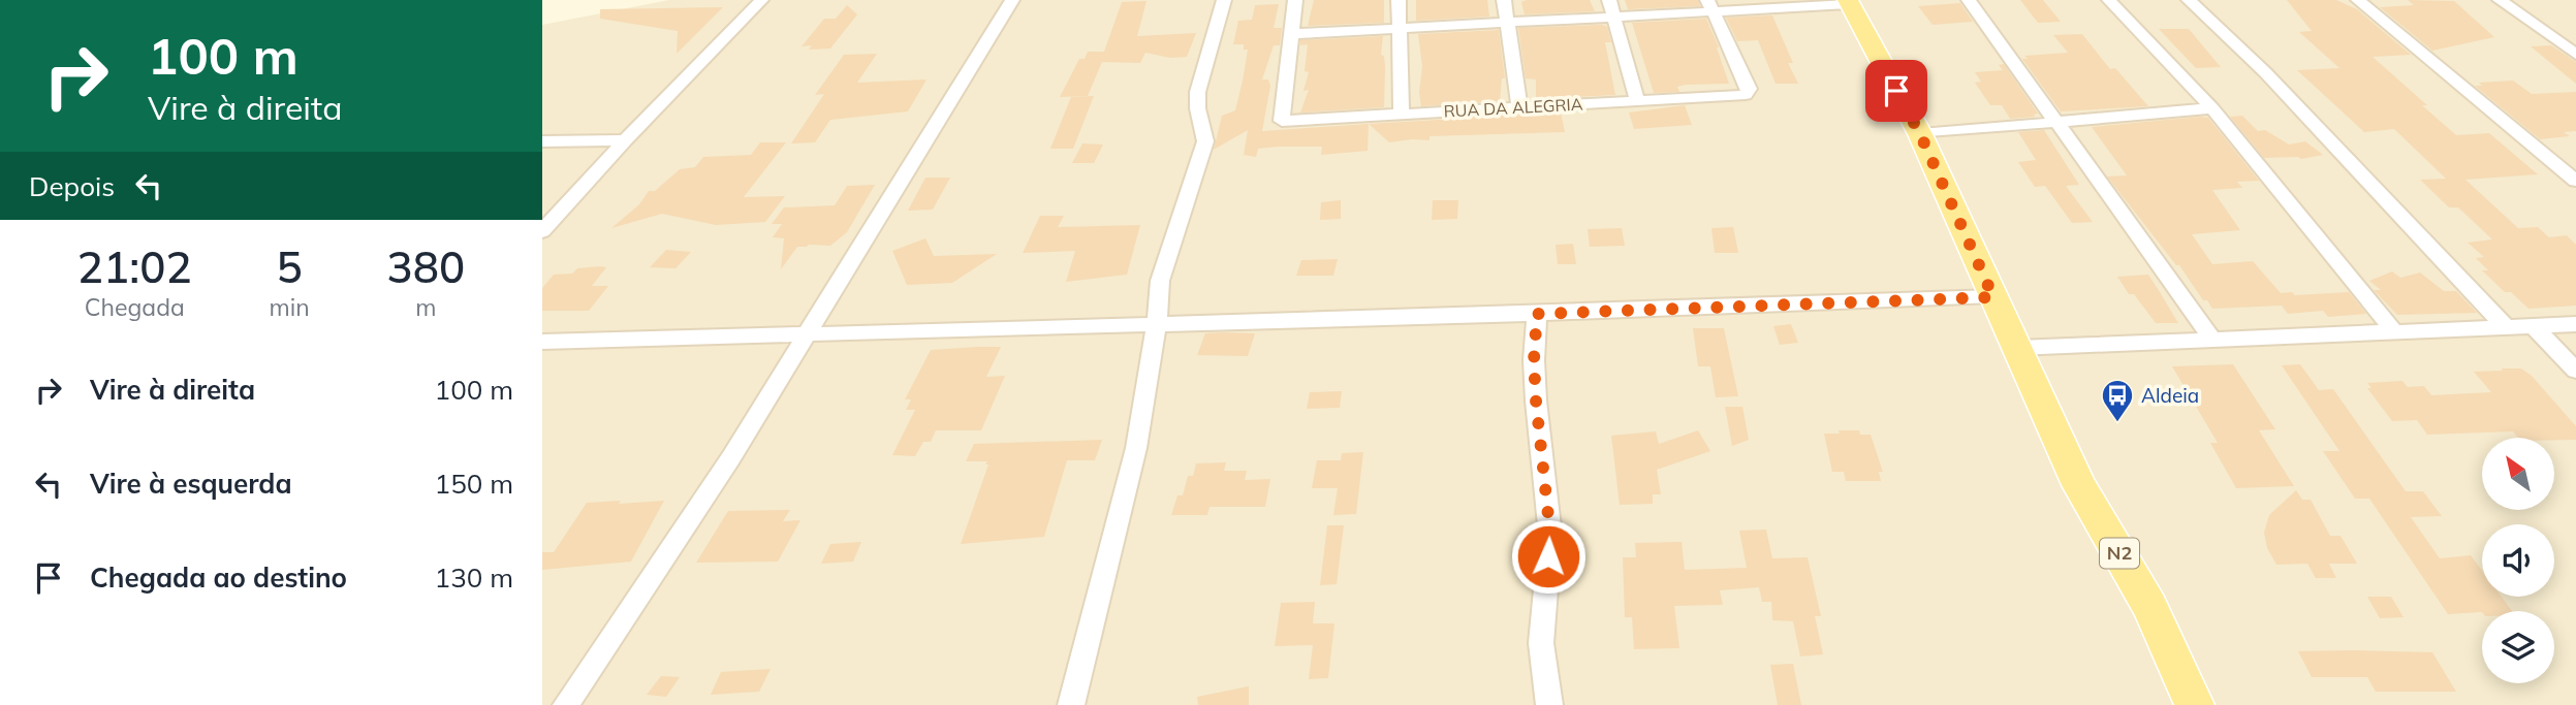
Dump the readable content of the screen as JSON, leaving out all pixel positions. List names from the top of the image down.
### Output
{
  "streets": {
    "main road": ["N2"],
    "street": ["RUA DA ALEGRIA"]
  },
  "places": {
    "bus stop": ["Aldeia"]
  },
  "north": "top left",
  "page": {
    "turn": ["100 m", "Vire à direita"],
    "then": "Depois",
    "eta": [
      "21:02",
      "Chegada",
      "5",
      "min",
      "380",
      "m"
    ],
    "list": [
      {
        "name": "Vire à direita",
        "value": "100 m"
      },
      {
        "name": "Vire à esquerda",
        "value": "150 m"
      },
      {
        "name": "Chegada ao destino",
        "value": "130 m"
      }
    ]
  }
}
